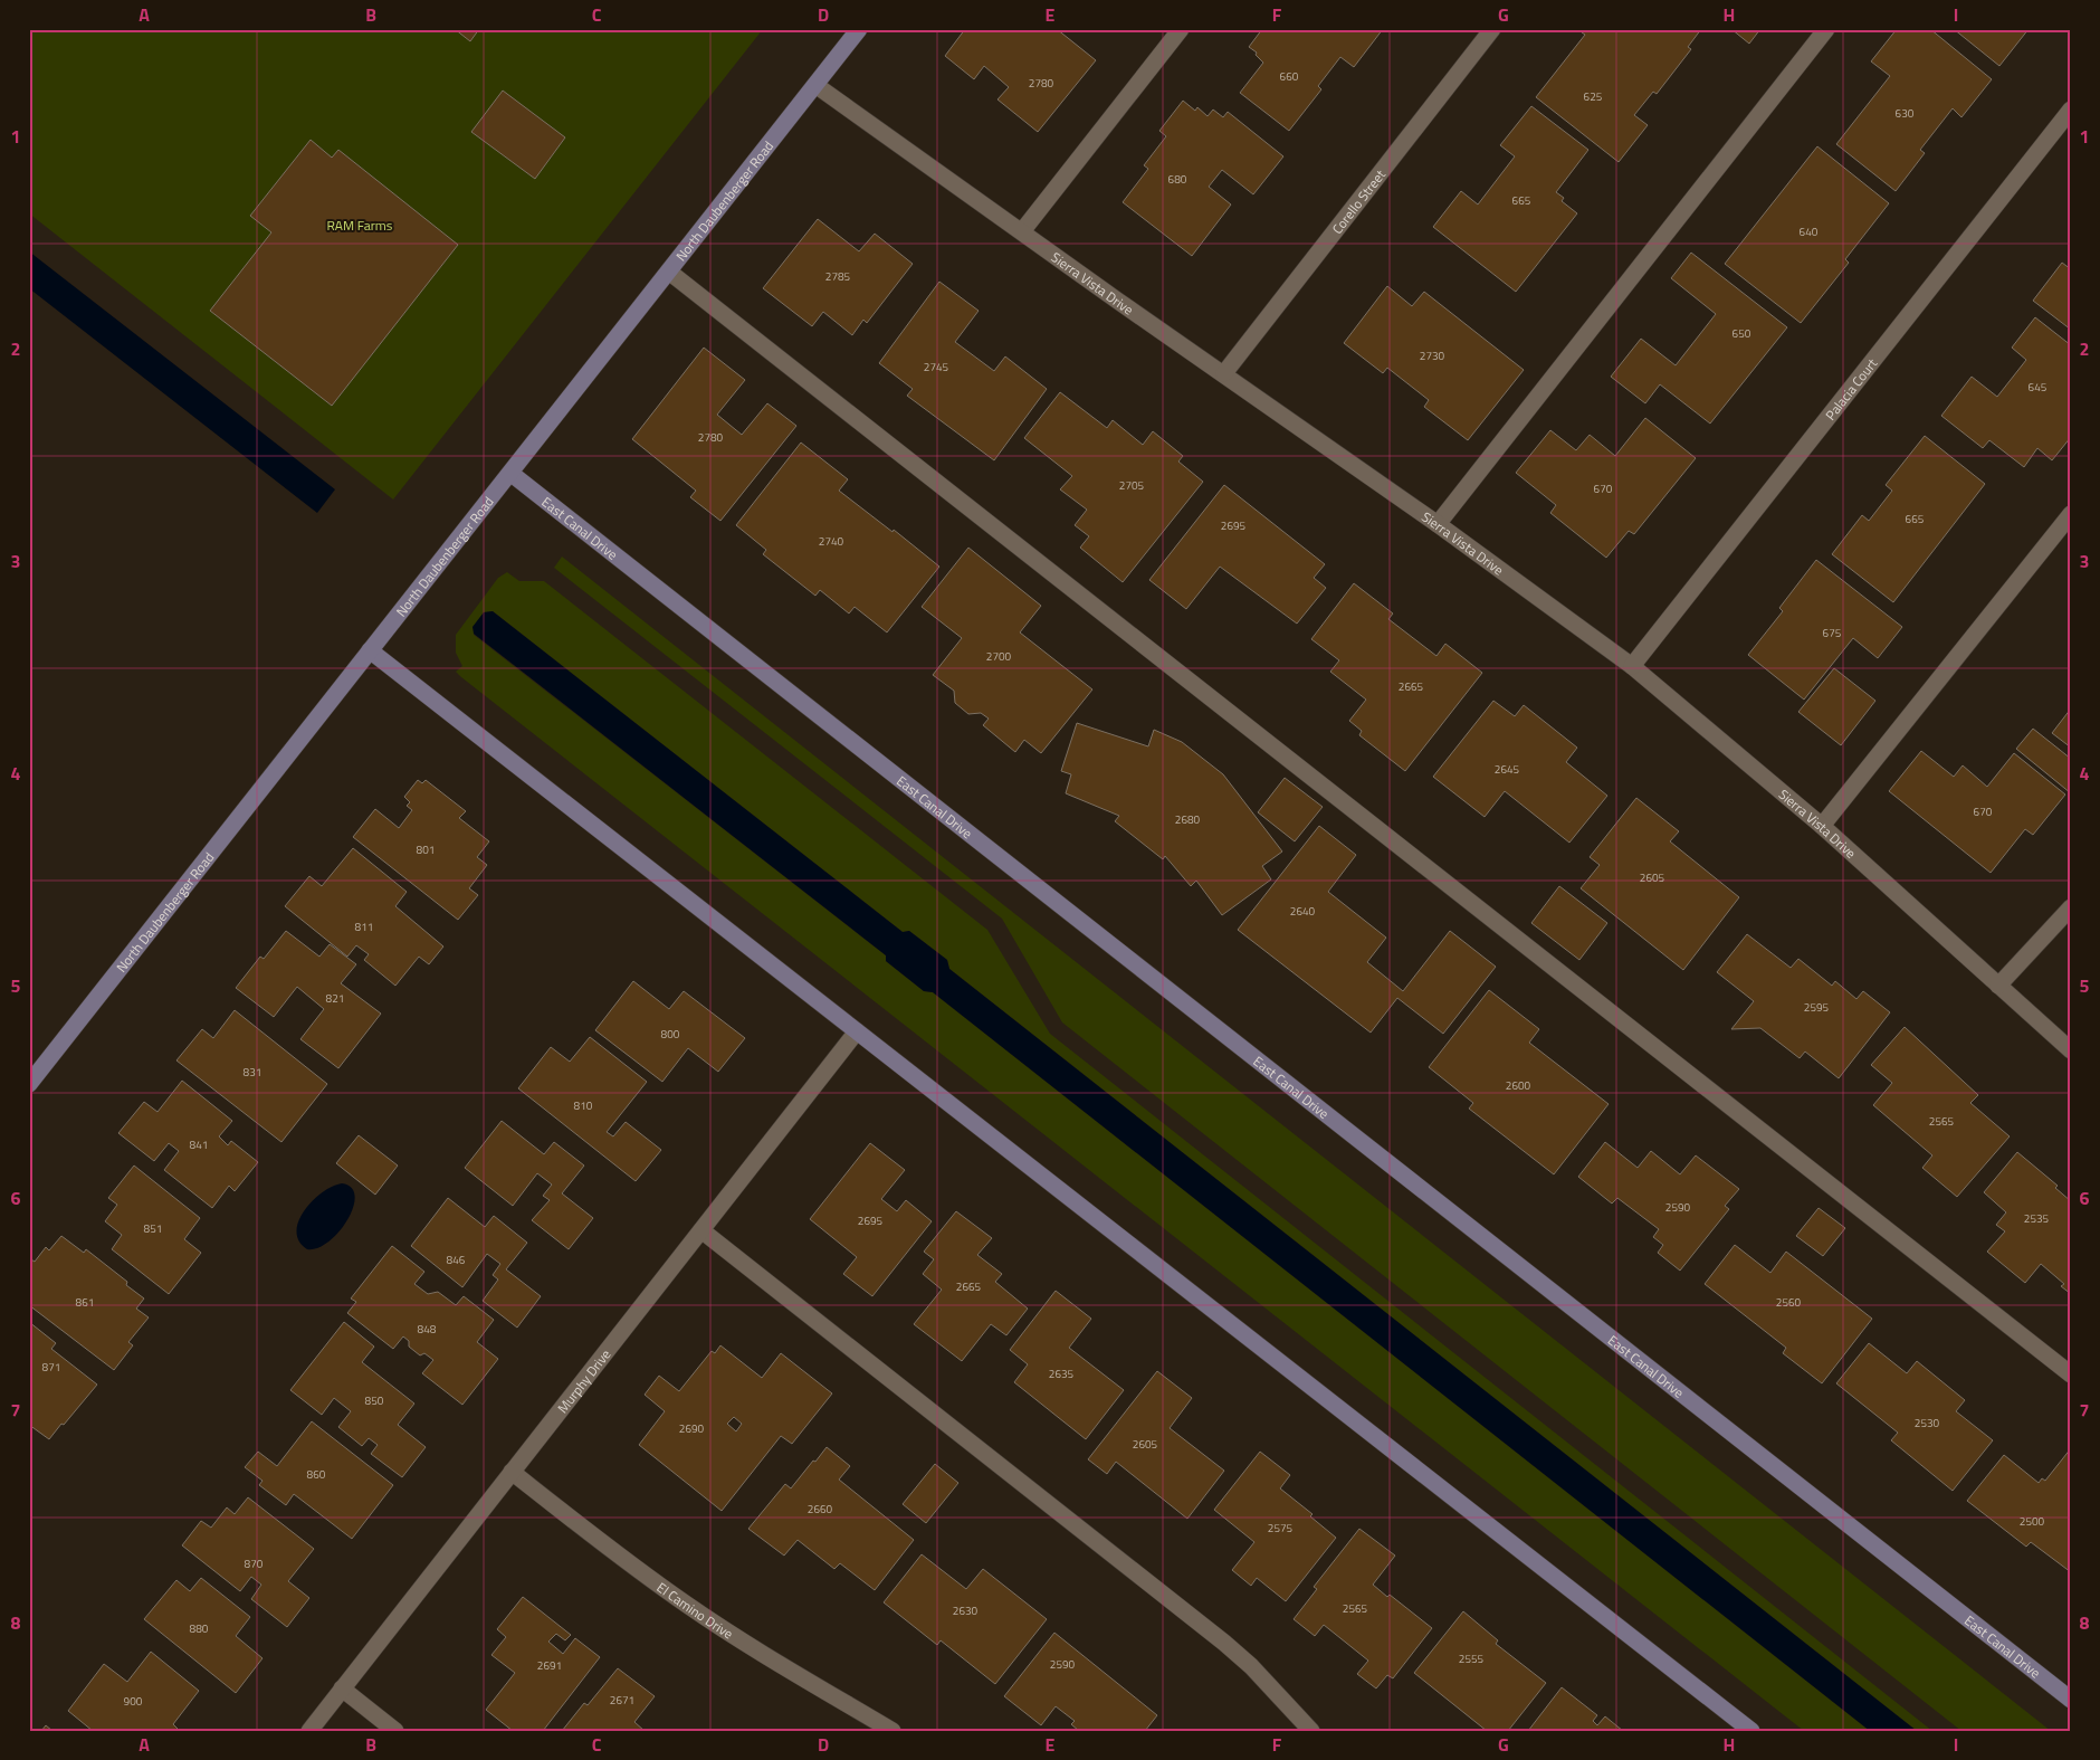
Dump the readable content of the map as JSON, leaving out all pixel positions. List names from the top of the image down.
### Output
{
  "streets": {
    "main road": ["North Daubenberger Road", "East Canal Drive"],
    "street": [
      "Corello Street",
      "Sierra Vista Drive",
      "Palacia Court",
      "Murphy Drive",
      "El Camino Drive"
    ]
  },
  "crossings": [
    ["North Daubenberger Road", "Sierra Vista Drive"],
    ["North Daubenberger Road", "East Canal Drive"],
    ["Corello Street", "Sierra Vista Drive"],
    ["Sierra Vista Drive", "Palacia Court"],
    ["Murphy Drive", "El Camino Drive"]
  ],
  "parks": ["RAM Farms"],
  "house_numbers": [
    "660",
    "2780",
    "625",
    "630",
    "680",
    "665",
    "640",
    "2785",
    "650",
    "2730",
    "2745",
    "645",
    "2780",
    "2705",
    "670",
    "665",
    "2695",
    "2740",
    "675",
    "2700",
    "2665",
    "2645",
    "670",
    "2680",
    "801",
    "2605",
    "2640",
    "811",
    "821",
    "2595",
    "800",
    "831",
    "2600",
    "810",
    "2565",
    "841",
    "2590",
    "2535",
    "2695",
    "851",
    "846",
    "2665",
    "861",
    "2560",
    "848",
    "871",
    "2635",
    "850",
    "2530",
    "2690",
    "2605",
    "860",
    "2660",
    "2500",
    "2575",
    "870",
    "2565",
    "2630",
    "880",
    "2555",
    "2590",
    "2691",
    "2671",
    "900"
  ],
  "grid": {
    "columns": [
      "A",
      "B",
      "C",
      "D",
      "E",
      "F",
      "G",
      "H",
      "I"
    ],
    "rows": [
      "1",
      "2",
      "3",
      "4",
      "5",
      "6",
      "7",
      "8"
    ]
  }
}
